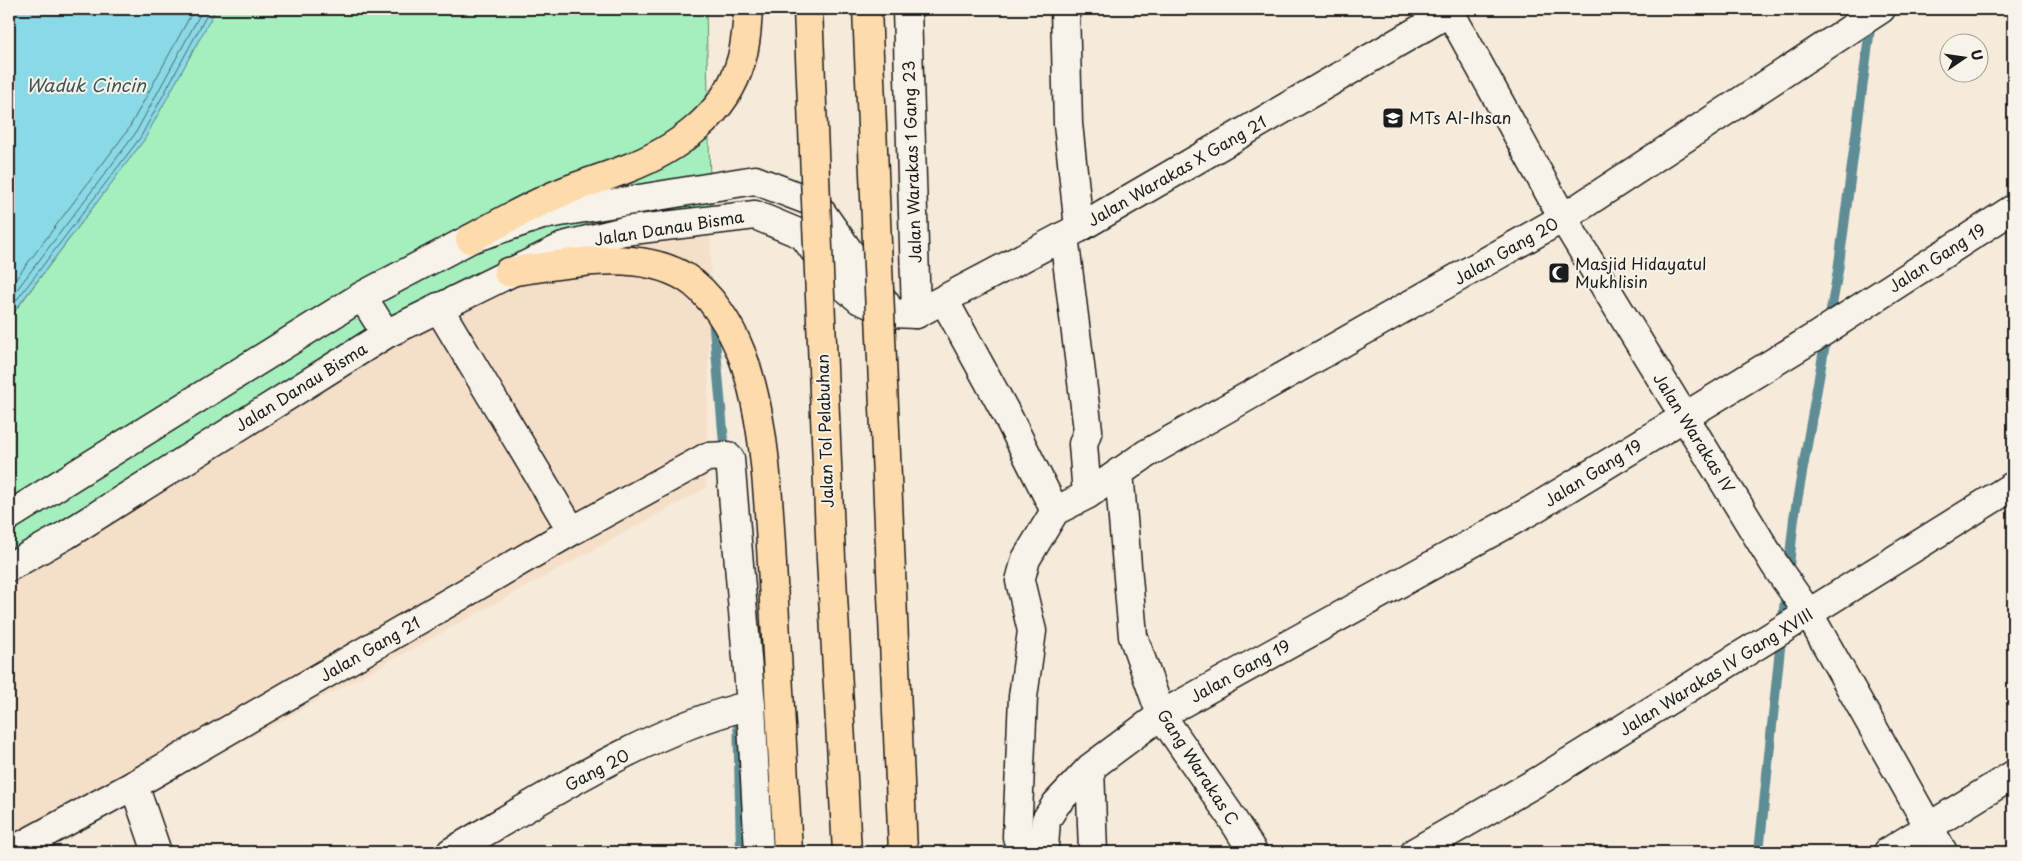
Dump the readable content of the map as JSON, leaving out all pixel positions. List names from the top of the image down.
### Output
{
  "streets": {
    "highway": ["Jalan Tol Pelabuhan"],
    "street": [
      "Jalan Warakas 1 Gang 23",
      "Jalan Warakas X Gang 21",
      "Jalan Danau Bisma",
      "Jalan Gang 20",
      "Jalan Gang 19",
      "Jalan Warakas IV",
      "Jalan Gang 21",
      "Jalan Warakas IV Gang XVIII",
      "Gang Warakas C",
      "Gang 20"
    ]
  },
  "crossings": [
    ["Jalan Warakas 1 Gang 23", "Jalan Warakas X Gang 21"],
    ["Jalan Warakas 1 Gang 23", "Jalan Danau Bisma"],
    ["Jalan Warakas X Gang 21", "Jalan Danau Bisma"],
    ["Jalan Warakas X Gang 21", "Jalan Warakas IV"],
    ["Jalan Gang 20", "Jalan Warakas IV"],
    ["Jalan Gang 20", "Gang Warakas C"],
    ["Jalan Gang 19", "Jalan Warakas IV"],
    ["Jalan Gang 19", "Gang Warakas C"],
    ["Jalan Warakas IV", "Jalan Warakas IV Gang XVIII"],
    ["Jalan Gang 21", "Gang 20"]
  ],
  "water": ["Waduk Cincin"],
  "places": {
    "school or university": ["MTs Al-Ihsan"],
    "mosque": ["Masjid Hidayatul Mukhlisin"]
  },
  "north": "right"
}
